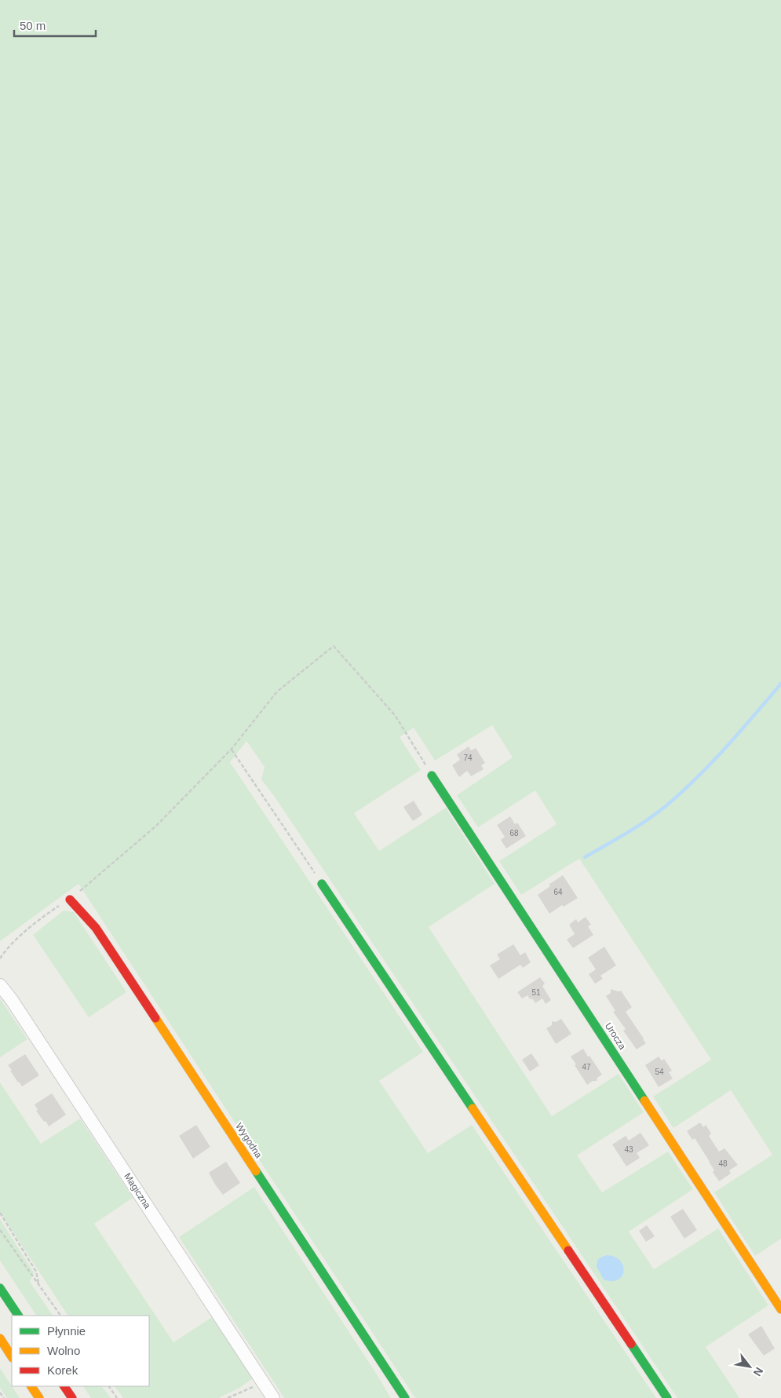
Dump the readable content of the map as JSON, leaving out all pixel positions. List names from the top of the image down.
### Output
{
  "streets": {
    "main road": ["Urocza", "Wygodna"],
    "street": ["Magiczna"]
  },
  "house_numbers": [
    "74",
    "68",
    "64",
    "51",
    "47",
    "54",
    "43",
    "48"
  ],
  "legend": ["Płynnie", "Wolno", "Korek"],
  "scale_bar": "50 m",
  "north": "bottom right"
}
